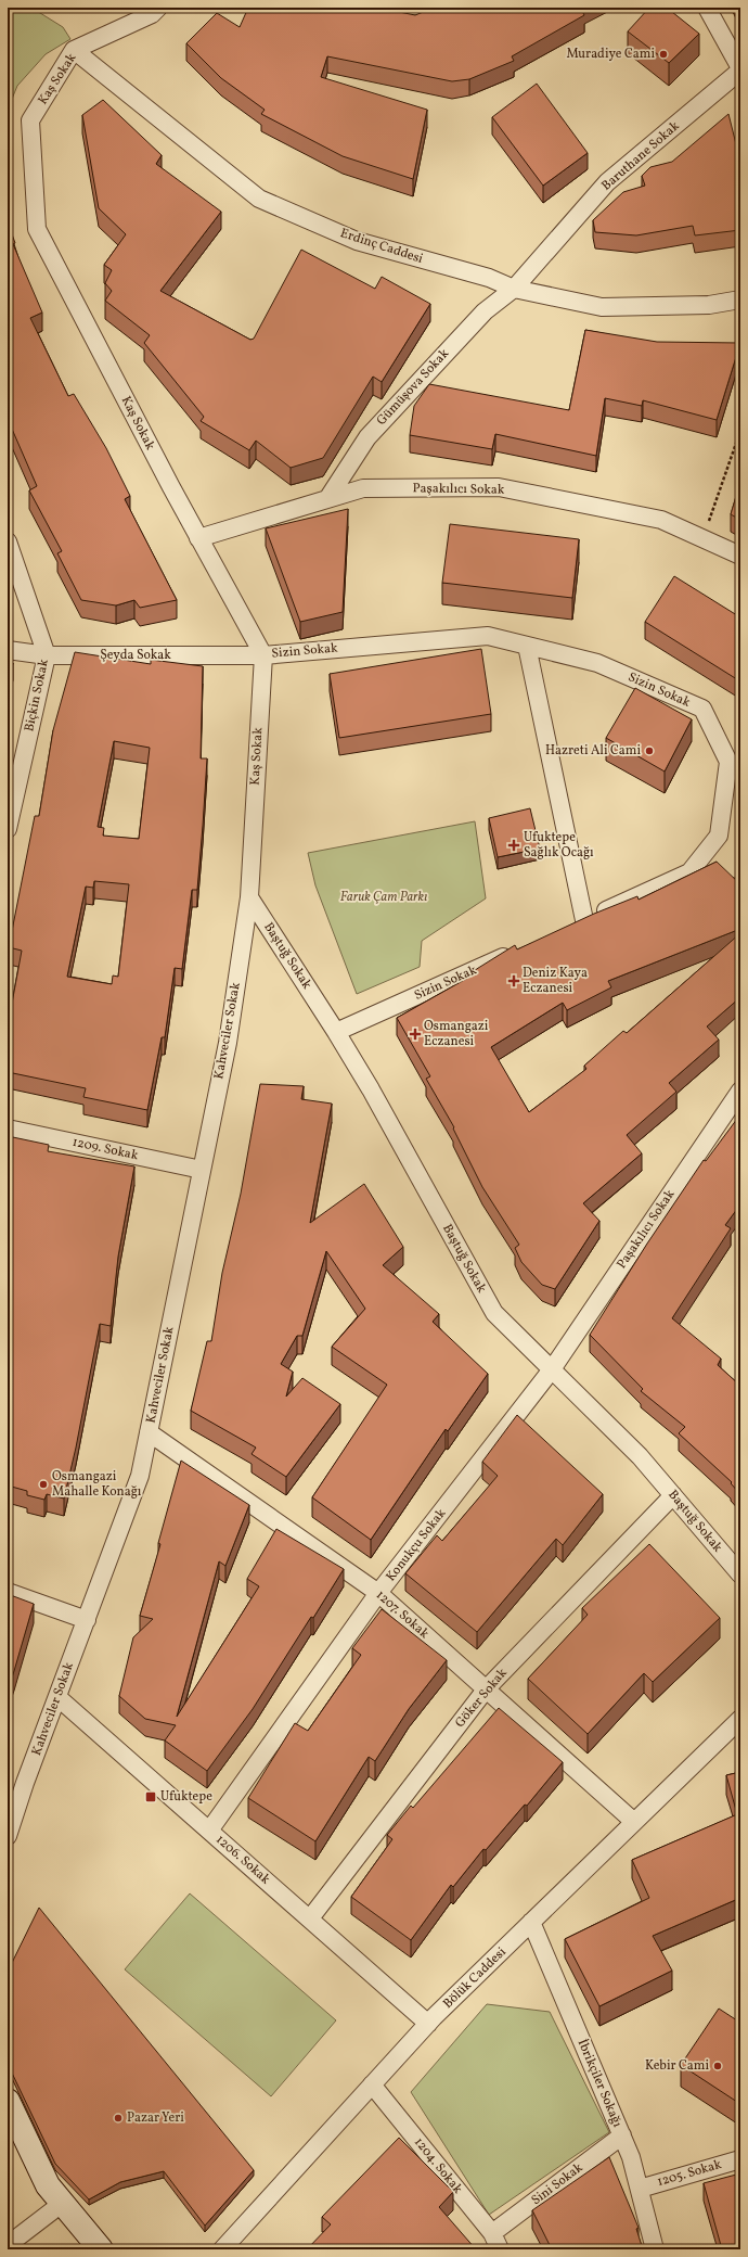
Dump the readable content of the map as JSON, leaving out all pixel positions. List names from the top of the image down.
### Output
{
  "streets": {
    "street": [
      "Kaş Sokak",
      "Baruthane Sokak",
      "Erdinç Caddesi",
      "Gümüşova Sokak",
      "Paşakılıcı Sokak",
      "Sizin Sokak",
      "Şeyda Sokak",
      "Biçkin Sokak",
      "Baştuğ Sokak",
      "Kahveciler Sokak",
      "1209. Sokak",
      "Konukçu Sokak",
      "1207. Sokak",
      "Göker Sokak",
      "1206. Sokak",
      "Bölük Caddesi",
      "İbrikçiler Sokağı",
      "1204. Sokak",
      "1205. Sokak",
      "Sini Sokak"
    ]
  },
  "crossings": [
    ["Kaş Sokak", "Erdinç Caddesi"],
    ["Kaş Sokak", "Paşakılıcı Sokak"],
    ["Kaş Sokak", "Sizin Sokak"],
    ["Kaş Sokak", "Şeyda Sokak"],
    ["Kaş Sokak", "Baştuğ Sokak"],
    ["Kaş Sokak", "Kahveciler Sokak"],
    ["Baruthane Sokak", "Erdinç Caddesi"],
    ["Baruthane Sokak", "Gümüşova Sokak"],
    ["Erdinç Caddesi", "Gümüşova Sokak"],
    ["Gümüşova Sokak", "Paşakılıcı Sokak"],
    ["Paşakılıcı Sokak", "Baştuğ Sokak"],
    ["Paşakılıcı Sokak", "Konukçu Sokak"],
    ["Sizin Sokak", "Şeyda Sokak"],
    ["Sizin Sokak", "Baştuğ Sokak"],
    ["Şeyda Sokak", "Biçkin Sokak"],
    ["Baştuğ Sokak", "Kahveciler Sokak"],
    ["Baştuğ Sokak", "Konukçu Sokak"],
    ["Baştuğ Sokak", "Göker Sokak"],
    ["Kahveciler Sokak", "1209. Sokak"],
    ["Kahveciler Sokak", "1207. Sokak"],
    ["Kahveciler Sokak", "1206. Sokak"],
    ["Konukçu Sokak", "1207. Sokak"],
    ["Konukçu Sokak", "1206. Sokak"],
    ["1207. Sokak", "Göker Sokak"],
    ["1207. Sokak", "Bölük Caddesi"],
    ["Göker Sokak", "1206. Sokak"],
    ["1206. Sokak", "Bölük Caddesi"],
    ["Bölük Caddesi", "İbrikçiler Sokağı"],
    ["Bölük Caddesi", "1204. Sokak"],
    ["İbrikçiler Sokağı", "1205. Sokak"],
    ["İbrikçiler Sokağı", "Sini Sokak"],
    ["1204. Sokak", "Sini Sokak"]
  ],
  "parks": ["Faruk Çam Parkı"],
  "places": {
    "other": [
      "Muradiye Cami",
      "Hazreti Ali Cami",
      "Osmangazi Mahalle Konağı",
      "Kebir Cami",
      "Pazar Yeri"
    ],
    "health": ["Ufuktepe Sağlık Ocağı", "Deniz Kaya Eczanesi", "Osmangazi Eczanesi"],
    "transit": ["Ufuktepe"]
  }
}
